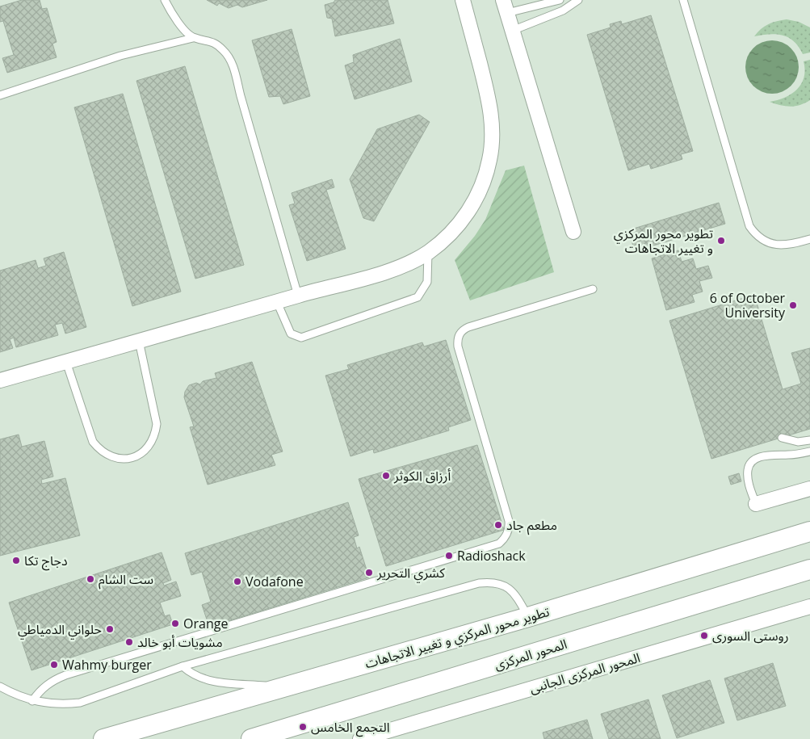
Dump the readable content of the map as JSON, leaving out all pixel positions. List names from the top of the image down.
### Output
{
  "streets": {
    "main road": ["تطوير محور المركزي و تغيير الاتجاهات", "المحور المركزى"],
    "street": ["المحور المركزى الجانبى"]
  },
  "places": [
    "تطوير محور المركزي و تغيير الاتجاهات",
    "6 of October University",
    "أرزاق الكوثر",
    "مطعم جاد",
    "Radioshack",
    "دجاج تكا",
    "كشري التحرير",
    "ست الشام",
    "Vodafone",
    "Orange",
    "حلواني الدمياطي",
    "روستى السورى",
    "مشويات أبو خالد",
    "Wahmy burger",
    "التجمع الخامس"
  ]
}
